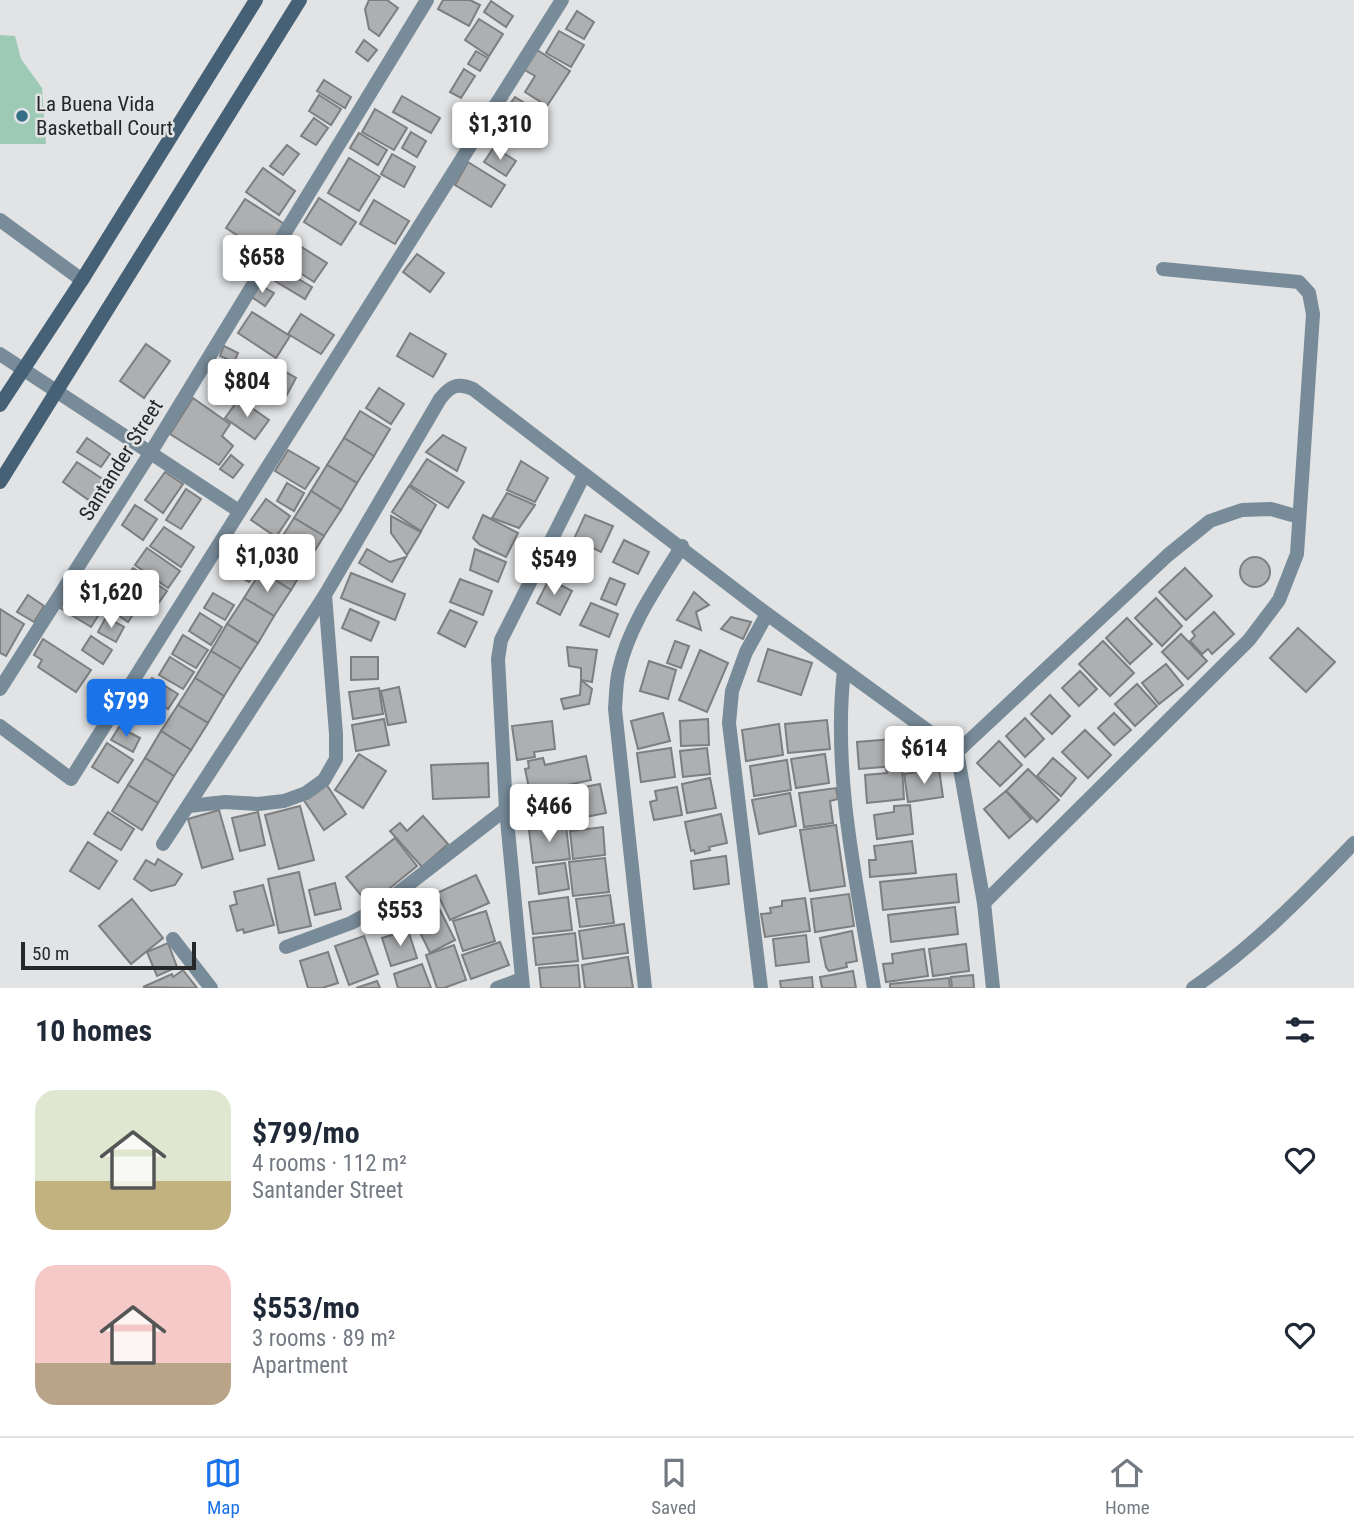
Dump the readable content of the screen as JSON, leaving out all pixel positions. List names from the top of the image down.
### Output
{
  "streets": {
    "street": ["Santander Street"]
  },
  "places": ["La Buena Vida Basketball Court"],
  "scale_bar": "50 m",
  "page": {
    "price": [
      "$1,310",
      "$658",
      "$804",
      "$1,030",
      "$549",
      "$1,620",
      "$799",
      "$614",
      "$466",
      "$553"
    ],
    "scale": "50 m",
    "heading": "10 homes",
    "list": [
      {
        "name": "$799/mo",
        "note": "4 rooms · 112 m² · Santander Street"
      },
      {
        "name": "$553/mo",
        "note": "3 rooms · 89 m² · Apartment"
      }
    ],
    "tabs": ["Map", "Saved", "Home"]
  }
}
